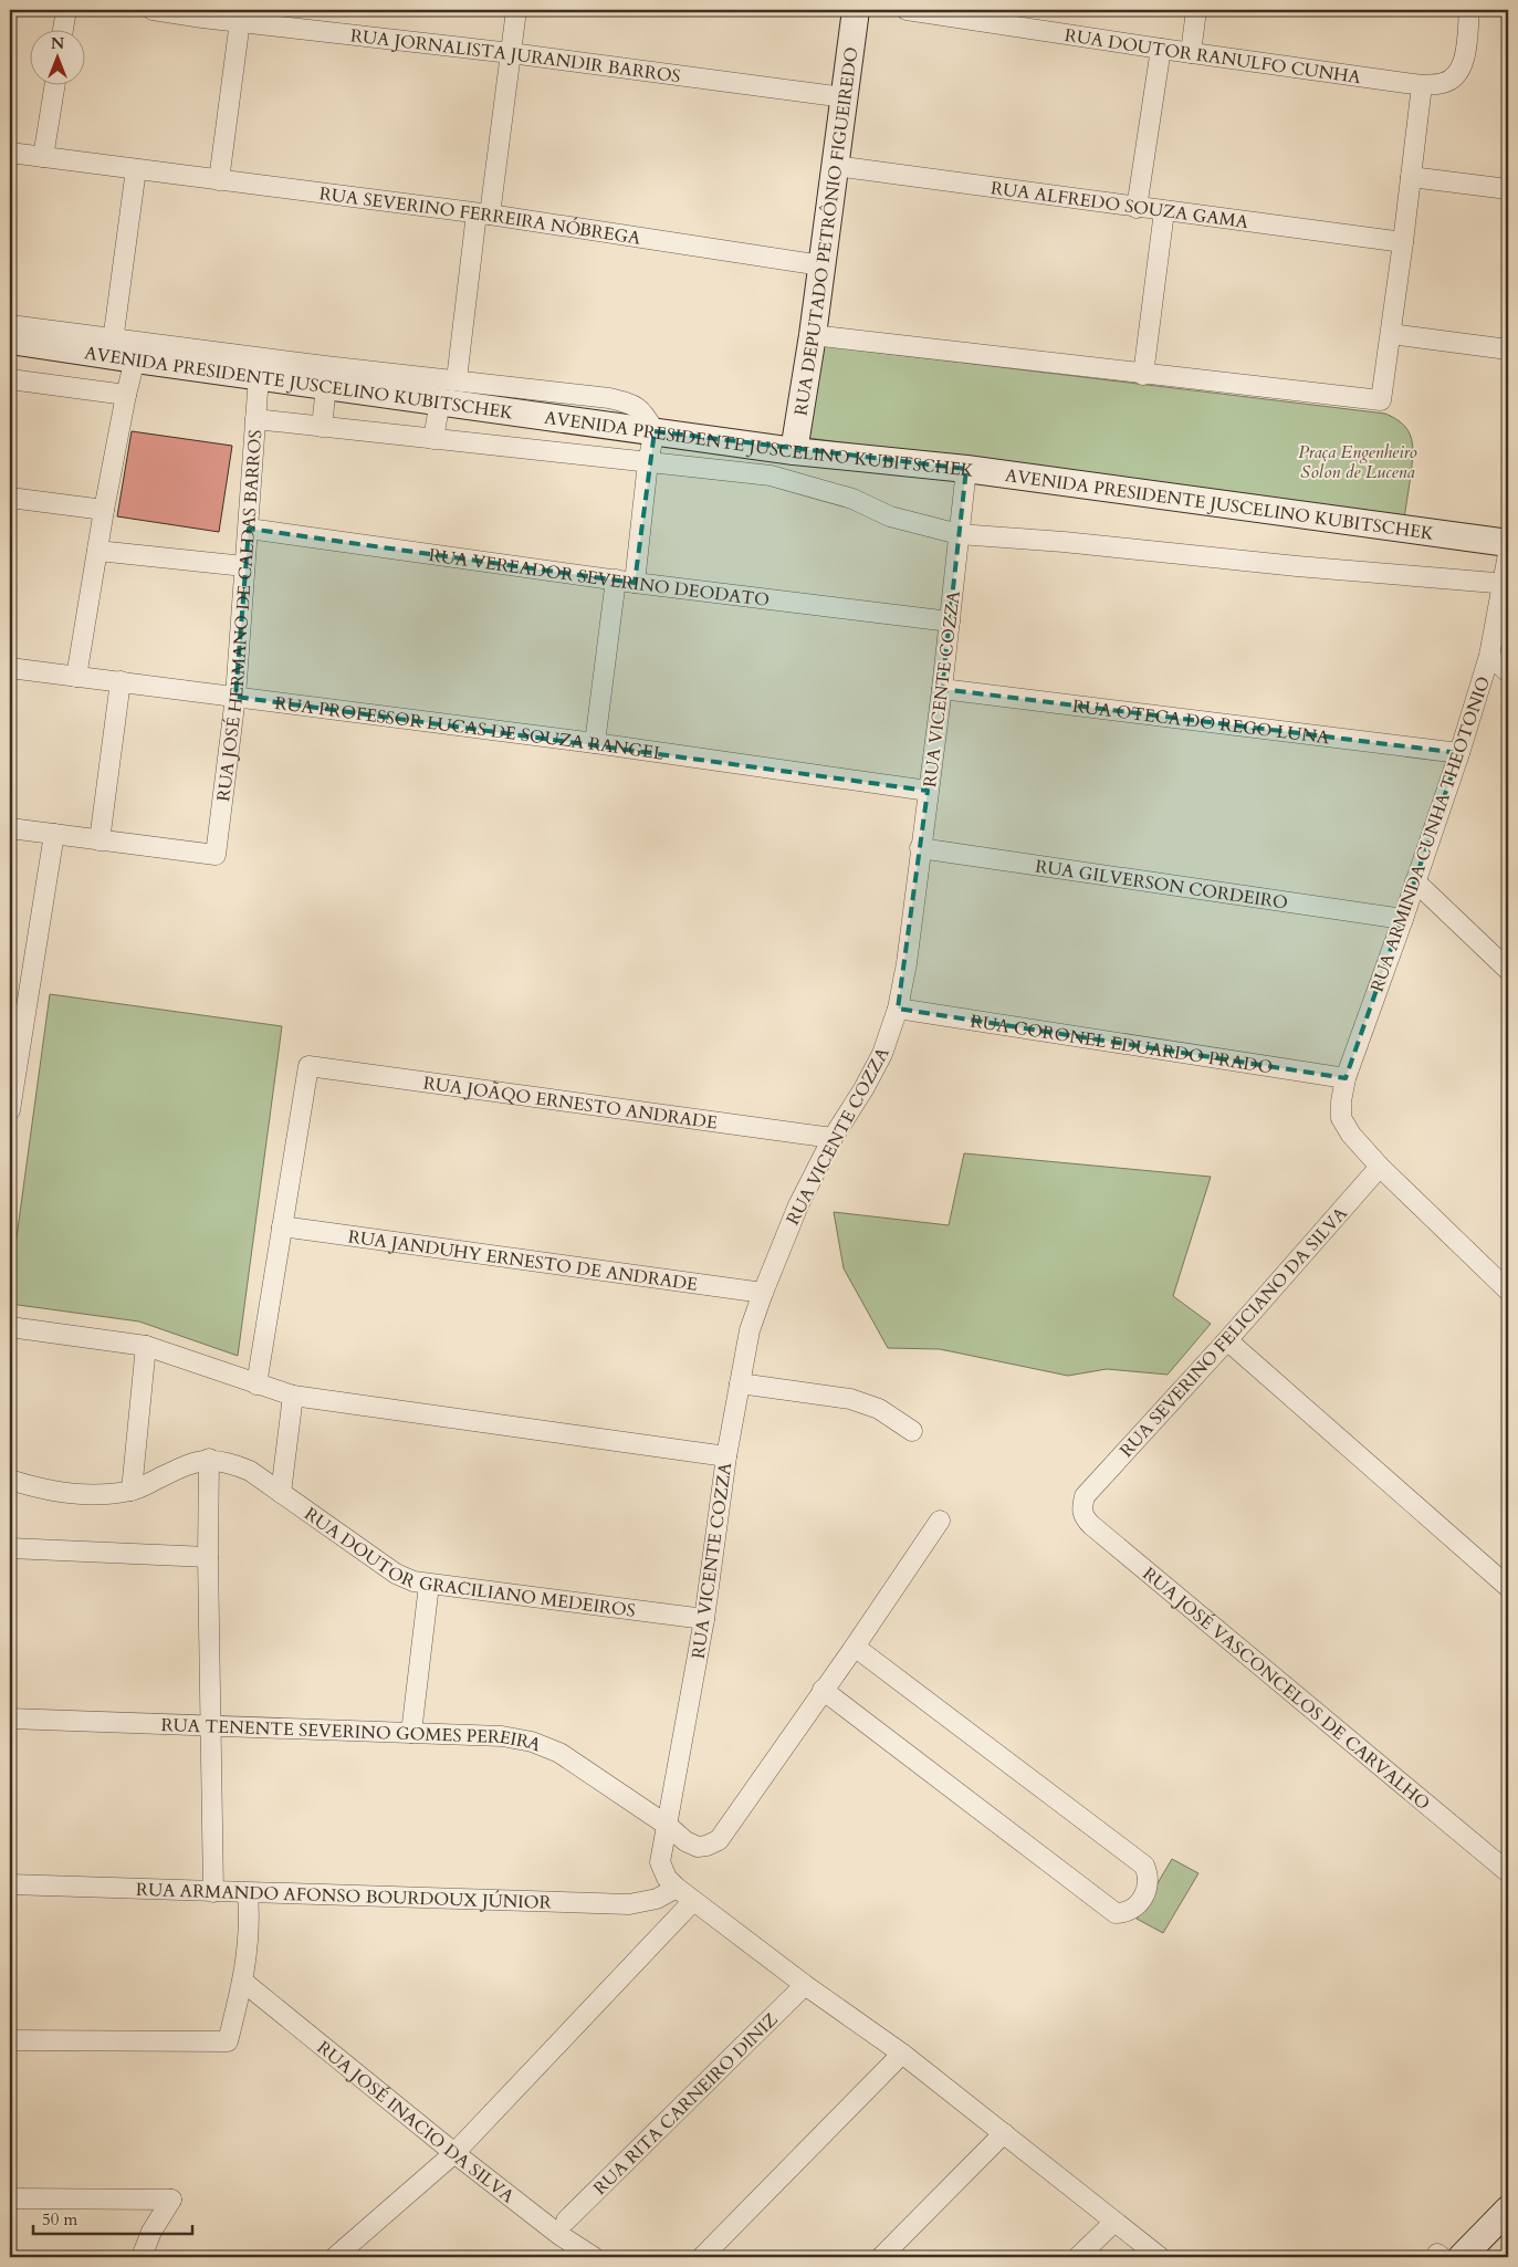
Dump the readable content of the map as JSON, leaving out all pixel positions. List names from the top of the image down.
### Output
{
  "streets": {
    "main road": ["RUA DEPUTADO PETRÔNIO FIGUEIREDO", "AVENIDA PRESIDENTE JUSCELINO KUBITSCHEK"],
    "street": [
      "RUA JORNALISTA JURANDIR BARROS",
      "RUA DOUTOR RANULFO CUNHA",
      "RUA ALFREDO SOUZA GAMA",
      "RUA SEVERINO FERREIRA NÓBREGA",
      "RUA VEREADOR SEVERINO DEODATO",
      "RUA JOSÉ HERMANO DE CALDAS BARROS",
      "RUA VICENTE COZZA",
      "RUA OTECA DO REGO LUNA",
      "RUA PROFESSOR LUCAS DE SOUZA RANGEL",
      "RUA ARMINDA CUNHA THEOTONIO",
      "RUA GILVERSON CORDEIRO",
      "RUA CORONEL EDUARDO PRADO",
      "RUA JOÃQO ERNESTO ANDRADE",
      "RUA JANDUHY ERNESTO DE ANDRADE",
      "RUA SEVERINO FELICIANO DA SILVA",
      "RUA DOUTOR GRACILIANO MEDEIROS",
      "RUA JOSÉ VASCONCELOS DE CARVALHO",
      "RUA TENENTE SEVERINO GOMES PEREIRA",
      "RUA ARMANDO AFONSO BOURDOUX JÚNIOR",
      "RUA RITA CARNEIRO DINIZ",
      "RUA JOSÉ INACIO DA SILVA"
    ]
  },
  "crossings": [
    ["RUA JORNALISTA JURANDIR BARROS", "RUA DEPUTADO PETRÔNIO FIGUEIREDO"],
    ["RUA ALFREDO SOUZA GAMA", "RUA DEPUTADO PETRÔNIO FIGUEIREDO"],
    ["RUA SEVERINO FERREIRA NÓBREGA", "RUA DEPUTADO PETRÔNIO FIGUEIREDO"],
    ["RUA DEPUTADO PETRÔNIO FIGUEIREDO", "AVENIDA PRESIDENTE JUSCELINO KUBITSCHEK"],
    ["AVENIDA PRESIDENTE JUSCELINO KUBITSCHEK", "RUA JOSÉ HERMANO DE CALDAS BARROS"],
    ["AVENIDA PRESIDENTE JUSCELINO KUBITSCHEK", "RUA VICENTE COZZA"],
    ["RUA VEREADOR SEVERINO DEODATO", "RUA JOSÉ HERMANO DE CALDAS BARROS"],
    ["RUA VEREADOR SEVERINO DEODATO", "RUA VICENTE COZZA"],
    ["RUA JOSÉ HERMANO DE CALDAS BARROS", "RUA PROFESSOR LUCAS DE SOUZA RANGEL"],
    ["RUA VICENTE COZZA", "RUA OTECA DO REGO LUNA"],
    ["RUA VICENTE COZZA", "RUA PROFESSOR LUCAS DE SOUZA RANGEL"],
    ["RUA VICENTE COZZA", "RUA GILVERSON CORDEIRO"],
    ["RUA VICENTE COZZA", "RUA CORONEL EDUARDO PRADO"],
    ["RUA VICENTE COZZA", "RUA JOÃQO ERNESTO ANDRADE"],
    ["RUA VICENTE COZZA", "RUA JANDUHY ERNESTO DE ANDRADE"],
    ["RUA VICENTE COZZA", "RUA DOUTOR GRACILIANO MEDEIROS"],
    ["RUA VICENTE COZZA", "RUA TENENTE SEVERINO GOMES PEREIRA"],
    ["RUA VICENTE COZZA", "RUA ARMANDO AFONSO BOURDOUX JÚNIOR"],
    ["RUA OTECA DO REGO LUNA", "RUA ARMINDA CUNHA THEOTONIO"],
    ["RUA ARMINDA CUNHA THEOTONIO", "RUA GILVERSON CORDEIRO"],
    ["RUA ARMINDA CUNHA THEOTONIO", "RUA CORONEL EDUARDO PRADO"],
    ["RUA ARMINDA CUNHA THEOTONIO", "RUA SEVERINO FELICIANO DA SILVA"],
    ["RUA JOÃQO ERNESTO ANDRADE", "RUA JANDUHY ERNESTO DE ANDRADE"],
    ["RUA SEVERINO FELICIANO DA SILVA", "RUA JOSÉ VASCONCELOS DE CARVALHO"]
  ],
  "parks": ["Praça Engenheiro Solon de Lucena"],
  "scale_bar": "50 m",
  "north": "top"
}
